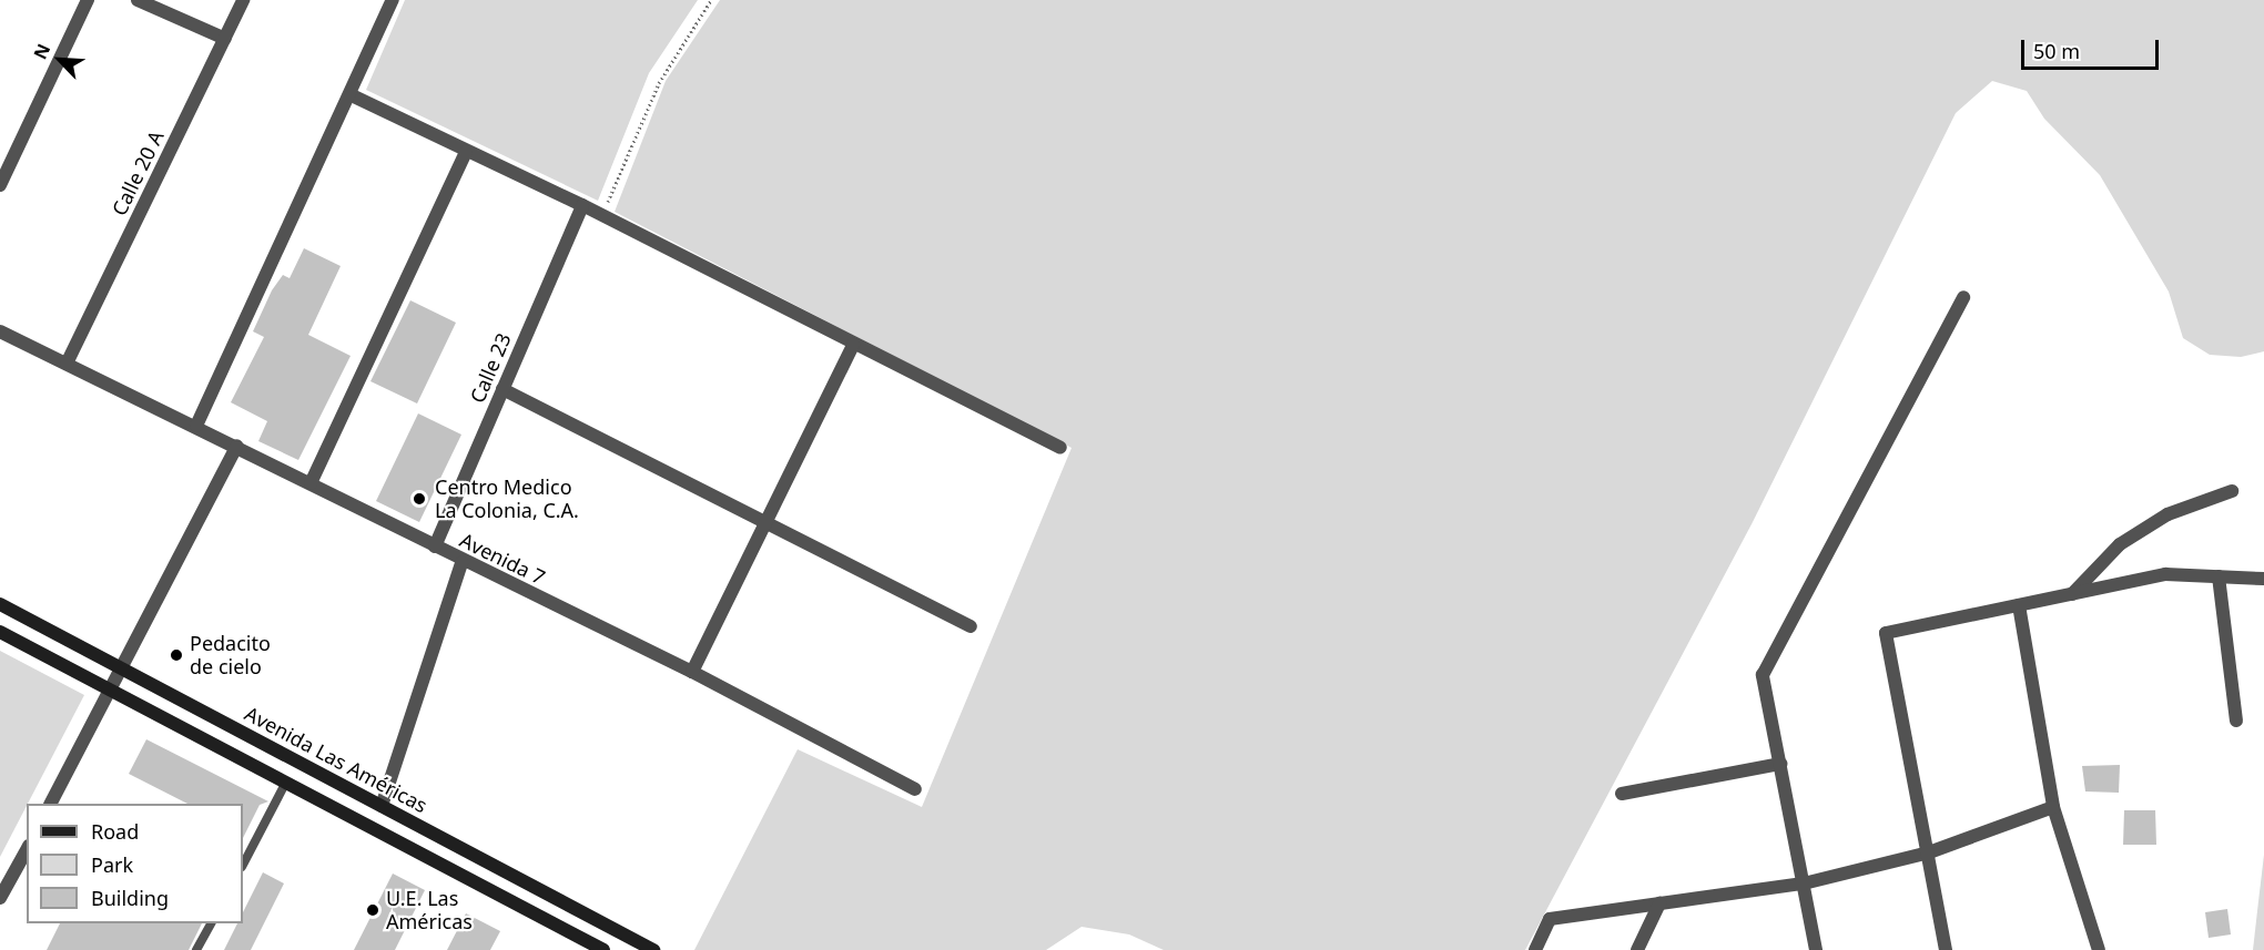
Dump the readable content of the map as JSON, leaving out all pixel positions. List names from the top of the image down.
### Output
{
  "streets": {
    "main road": ["Avenida Las Américas"],
    "street": ["Calle 20 A", "Calle 23", "Avenida 7"]
  },
  "crossings": [
    ["Calle 20 A", "Avenida 7"],
    ["Calle 23", "Avenida 7"]
  ],
  "places": ["Centro Medico La Colonia, C.A.", "Pedacito de cielo", "U.E. Las Américas"],
  "legend": ["Road", "Park", "Building"],
  "scale_bar": "50 m",
  "north": "top left"
}
